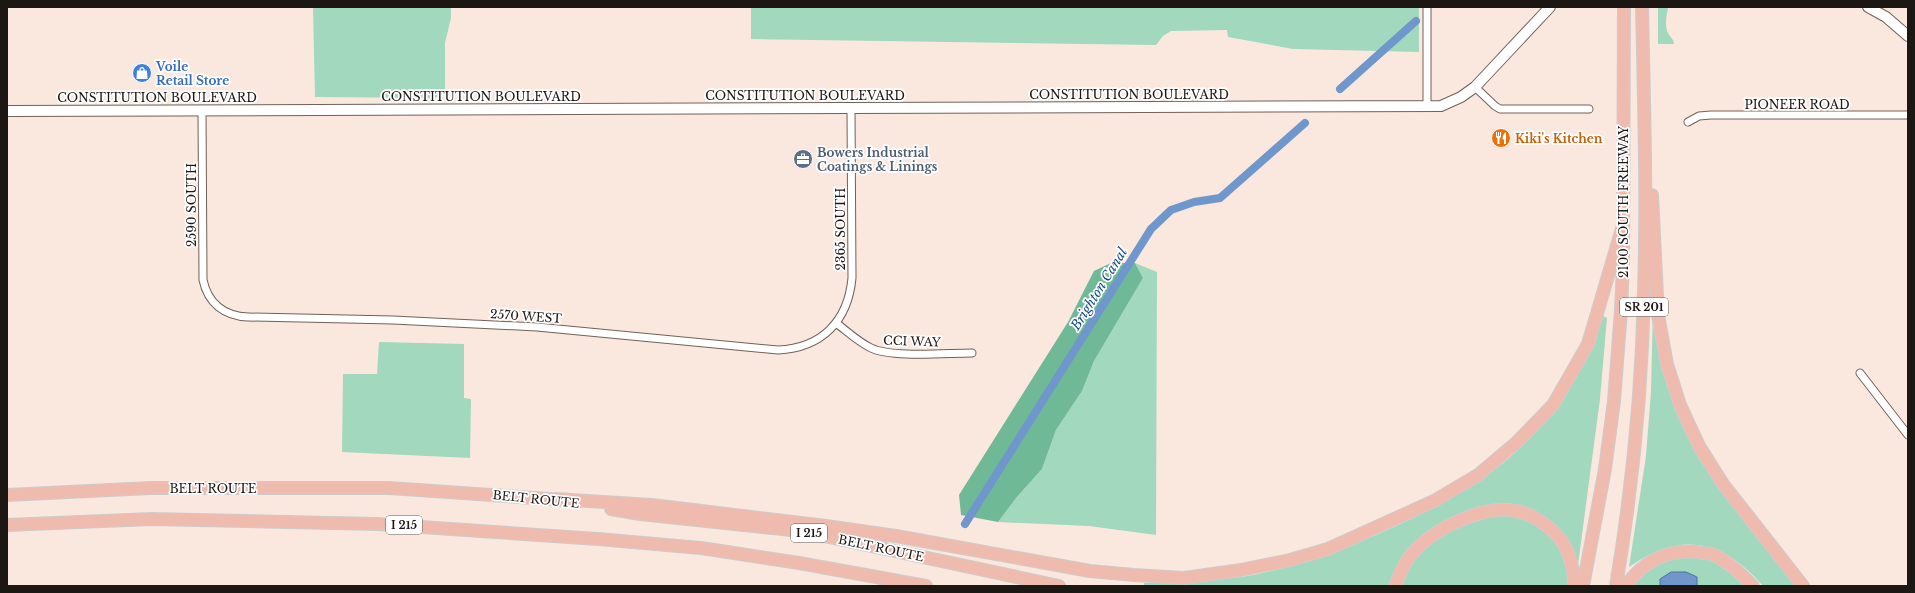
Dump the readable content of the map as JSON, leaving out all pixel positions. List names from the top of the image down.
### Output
{
  "streets": {
    "highway": [
      "2100 SOUTH FREEWAY",
      "SR 201",
      "BELT ROUTE",
      "I 215"
    ],
    "street": [
      "CONSTITUTION BOULEVARD",
      "PIONEER ROAD",
      "2590 SOUTH",
      "2365 SOUTH",
      "2570 WEST",
      "CCI WAY"
    ]
  },
  "crossings": [
    ["CONSTITUTION BOULEVARD", "2590 SOUTH"],
    ["CONSTITUTION BOULEVARD", "2365 SOUTH"],
    ["2590 SOUTH", "2570 WEST"],
    ["2365 SOUTH", "2570 WEST"],
    ["2365 SOUTH", "CCI WAY"],
    ["2570 WEST", "CCI WAY"]
  ],
  "water": ["Brighton Canal"],
  "places": {
    "shop": ["Voile Retail Store"],
    "restaurant": ["Kiki's Kitchen"],
    "office": ["Bowers Industrial Coatings & Linings"]
  }
}
